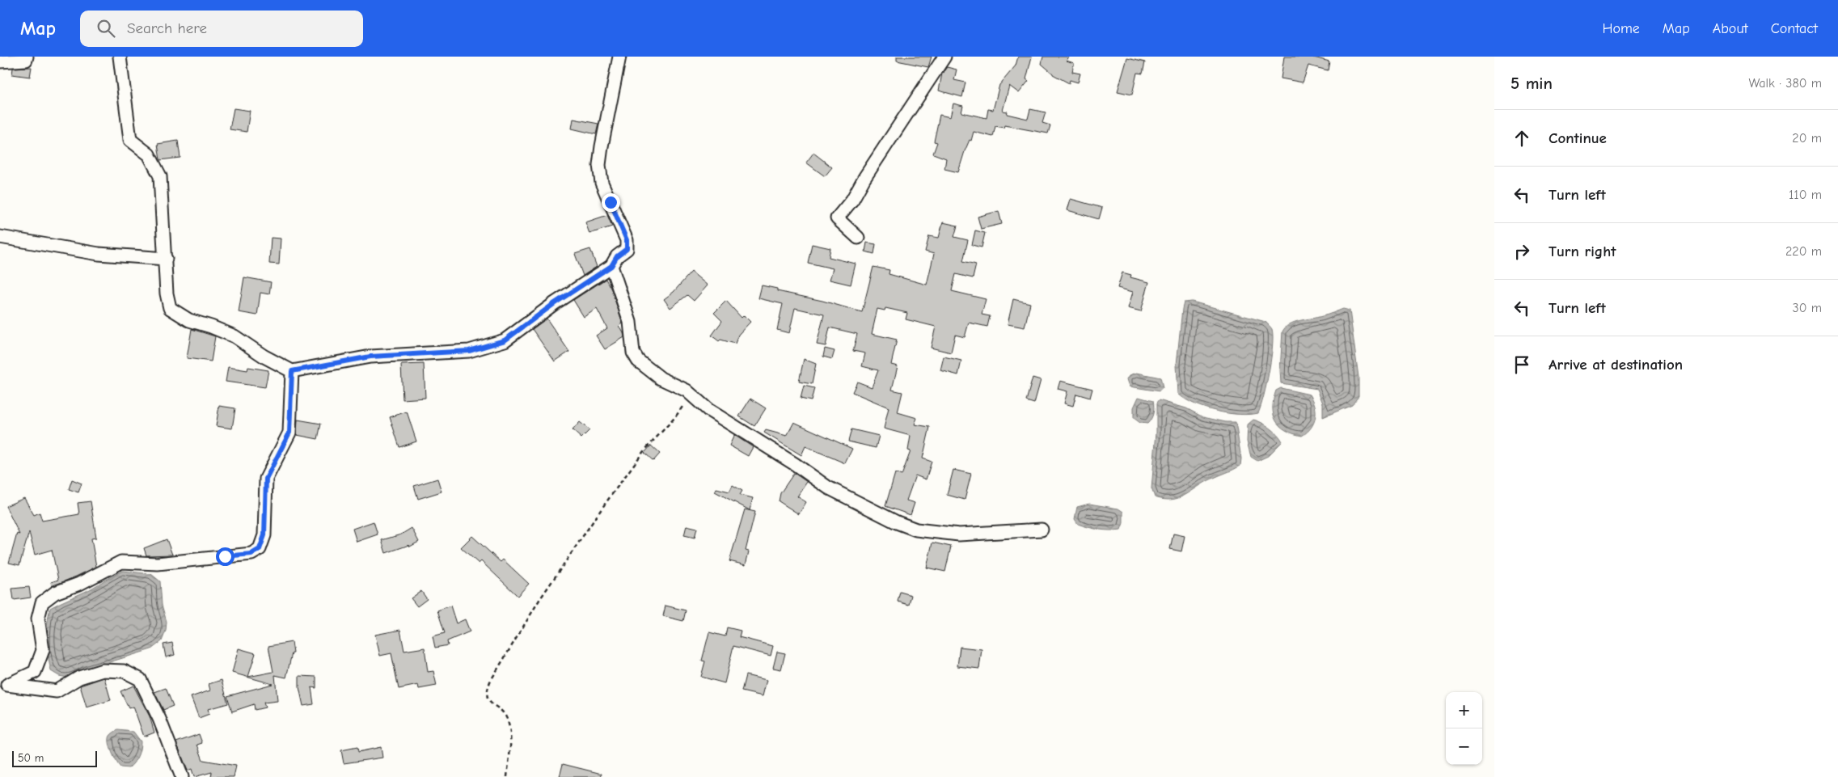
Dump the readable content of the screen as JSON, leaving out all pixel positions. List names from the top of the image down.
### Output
{
  "scale_bar": "50 m",
  "page": {
    "header": "Map",
    "search": "Search here",
    "nav": [
      "Home",
      "Map",
      "About",
      "Contact"
    ],
    "heading": ["5 min", "Walk · 380 m"],
    "list": [
      ["Continue", "20 m"],
      ["Turn left", "110 m"],
      ["Turn right", "220 m"],
      ["Turn left", "30 m"],
      "Arrive at destination"
    ],
    "map_buttons": ["+", "−"],
    "scale": "50 m"
  }
}
